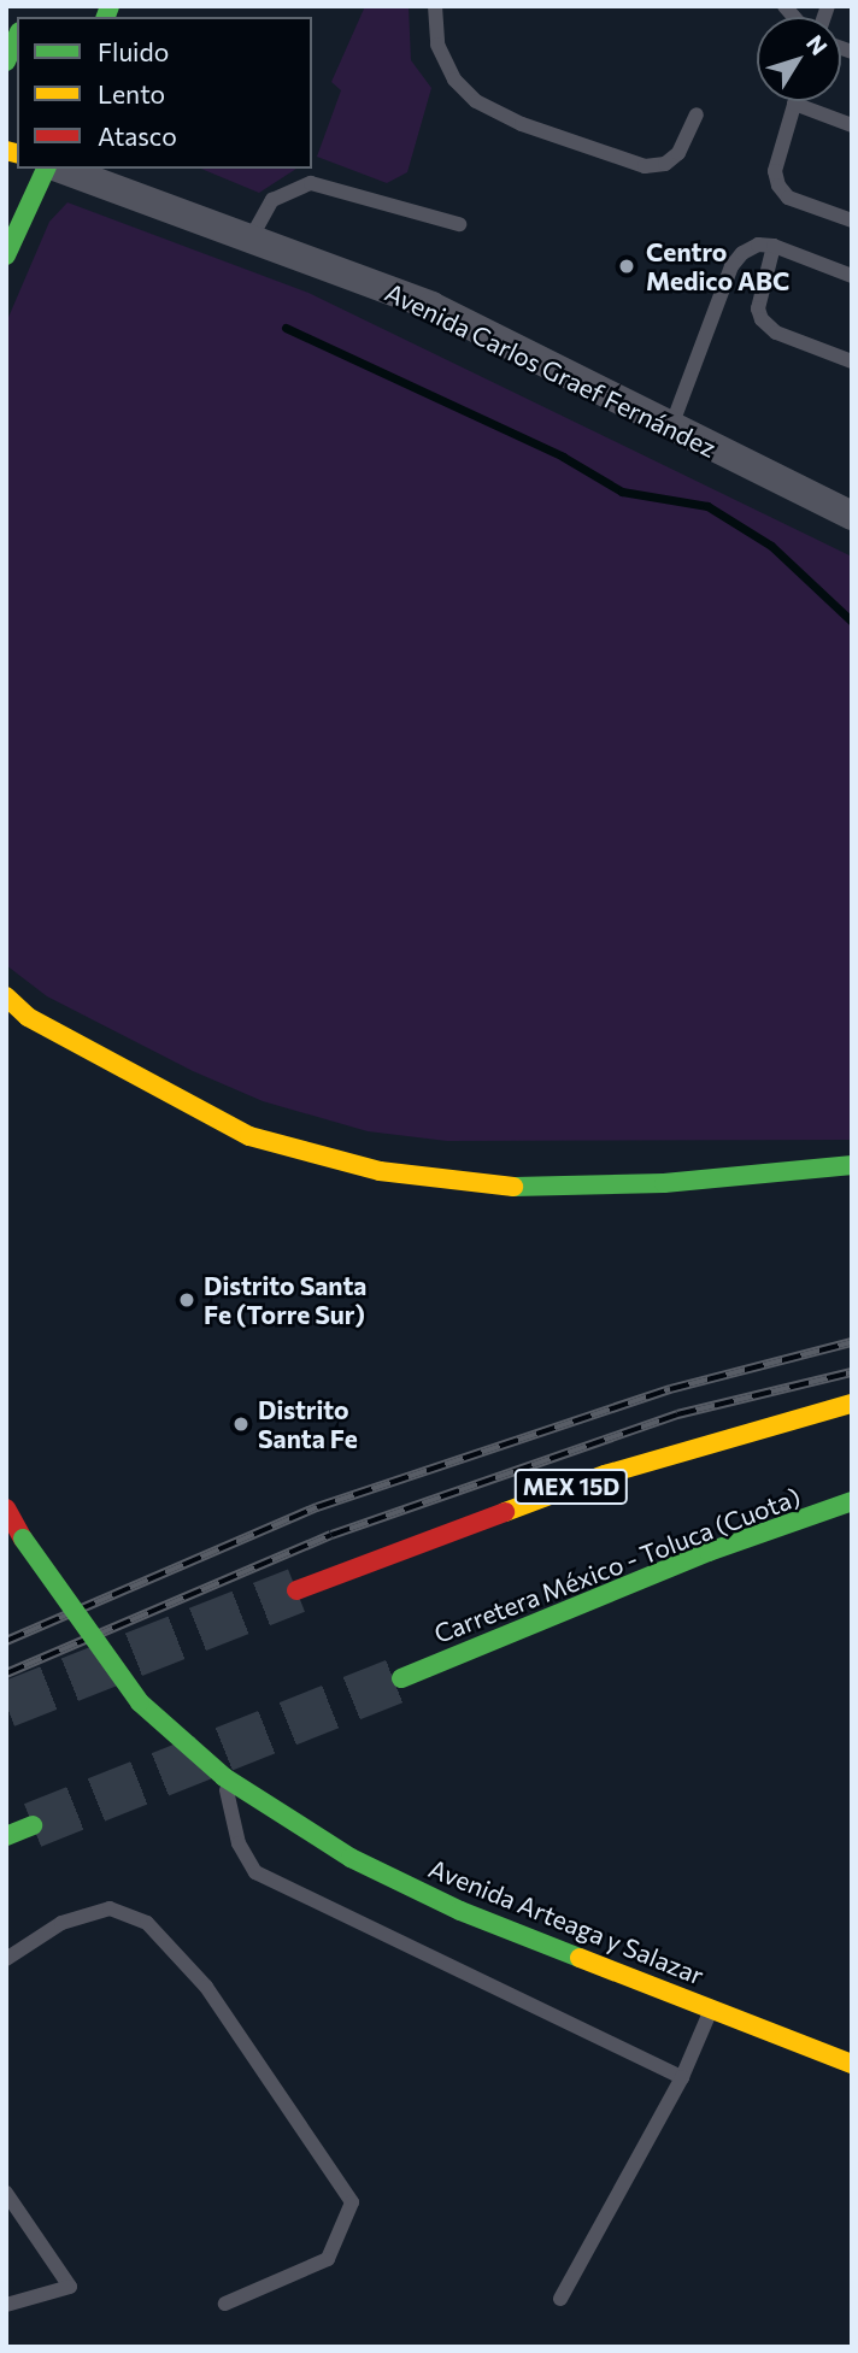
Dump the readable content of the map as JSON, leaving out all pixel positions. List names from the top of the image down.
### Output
{
  "streets": {
    "main road": ["MEX 15D", "Carretera México - Toluca (Cuota)", "Avenida Arteaga y Salazar"],
    "street": ["Avenida Carlos Graef Fernández"]
  },
  "places": ["Centro Medico ABC", "Distrito Santa Fe (Torre Sur)", "Distrito Santa Fe"],
  "legend": ["Fluido", "Lento", "Atasco"],
  "north": "top right"
}
